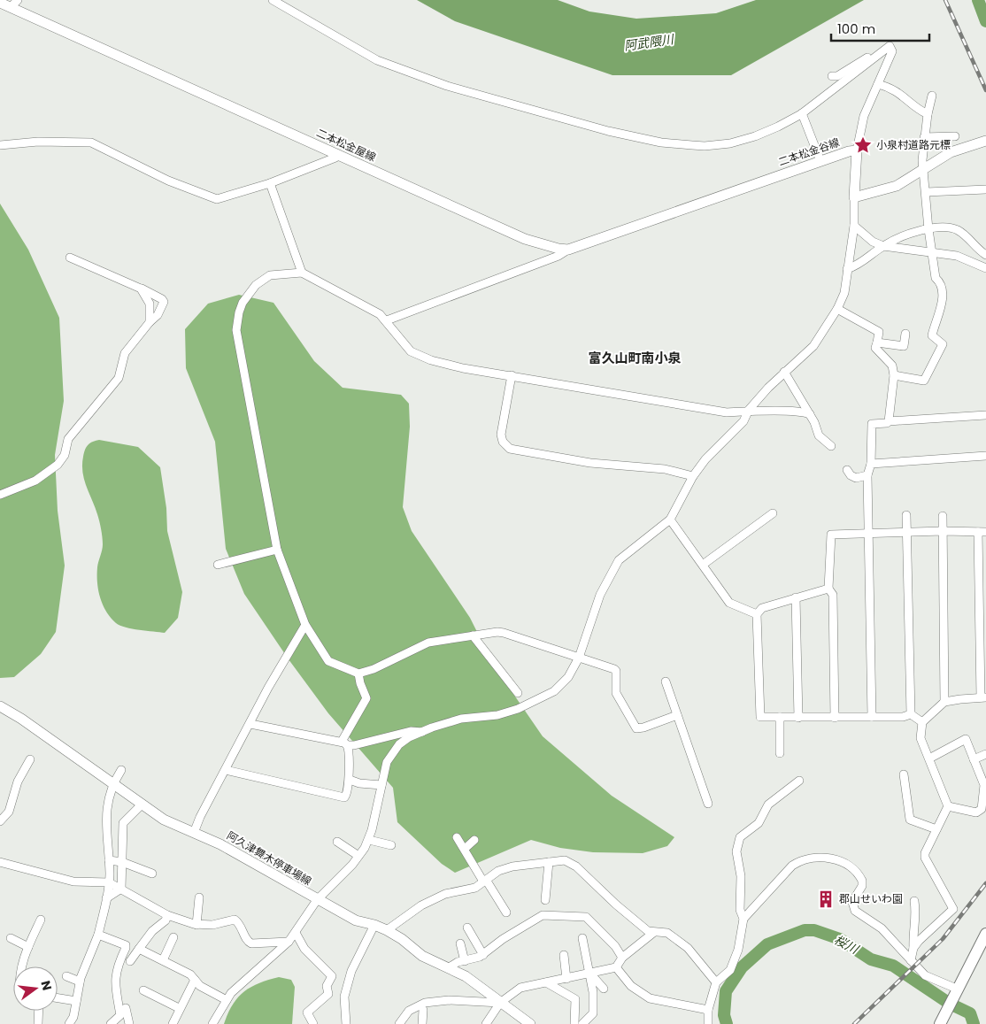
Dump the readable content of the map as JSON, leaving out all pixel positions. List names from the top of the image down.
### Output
{
  "streets": {
    "main road": ["二本松金屋線", "二本松金谷線", "阿久津舞木停車場線"]
  },
  "crossings": [
    ["二本松金屋線", "二本松金谷線"]
  ],
  "districts": ["富久山町南小泉"],
  "water": ["阿武隈川", "桜川"],
  "places": {
    "place": ["小泉村道路元標"],
    "building": ["郡山せいわ園"]
  },
  "scale_bar": "100 m",
  "north": "right"
}
